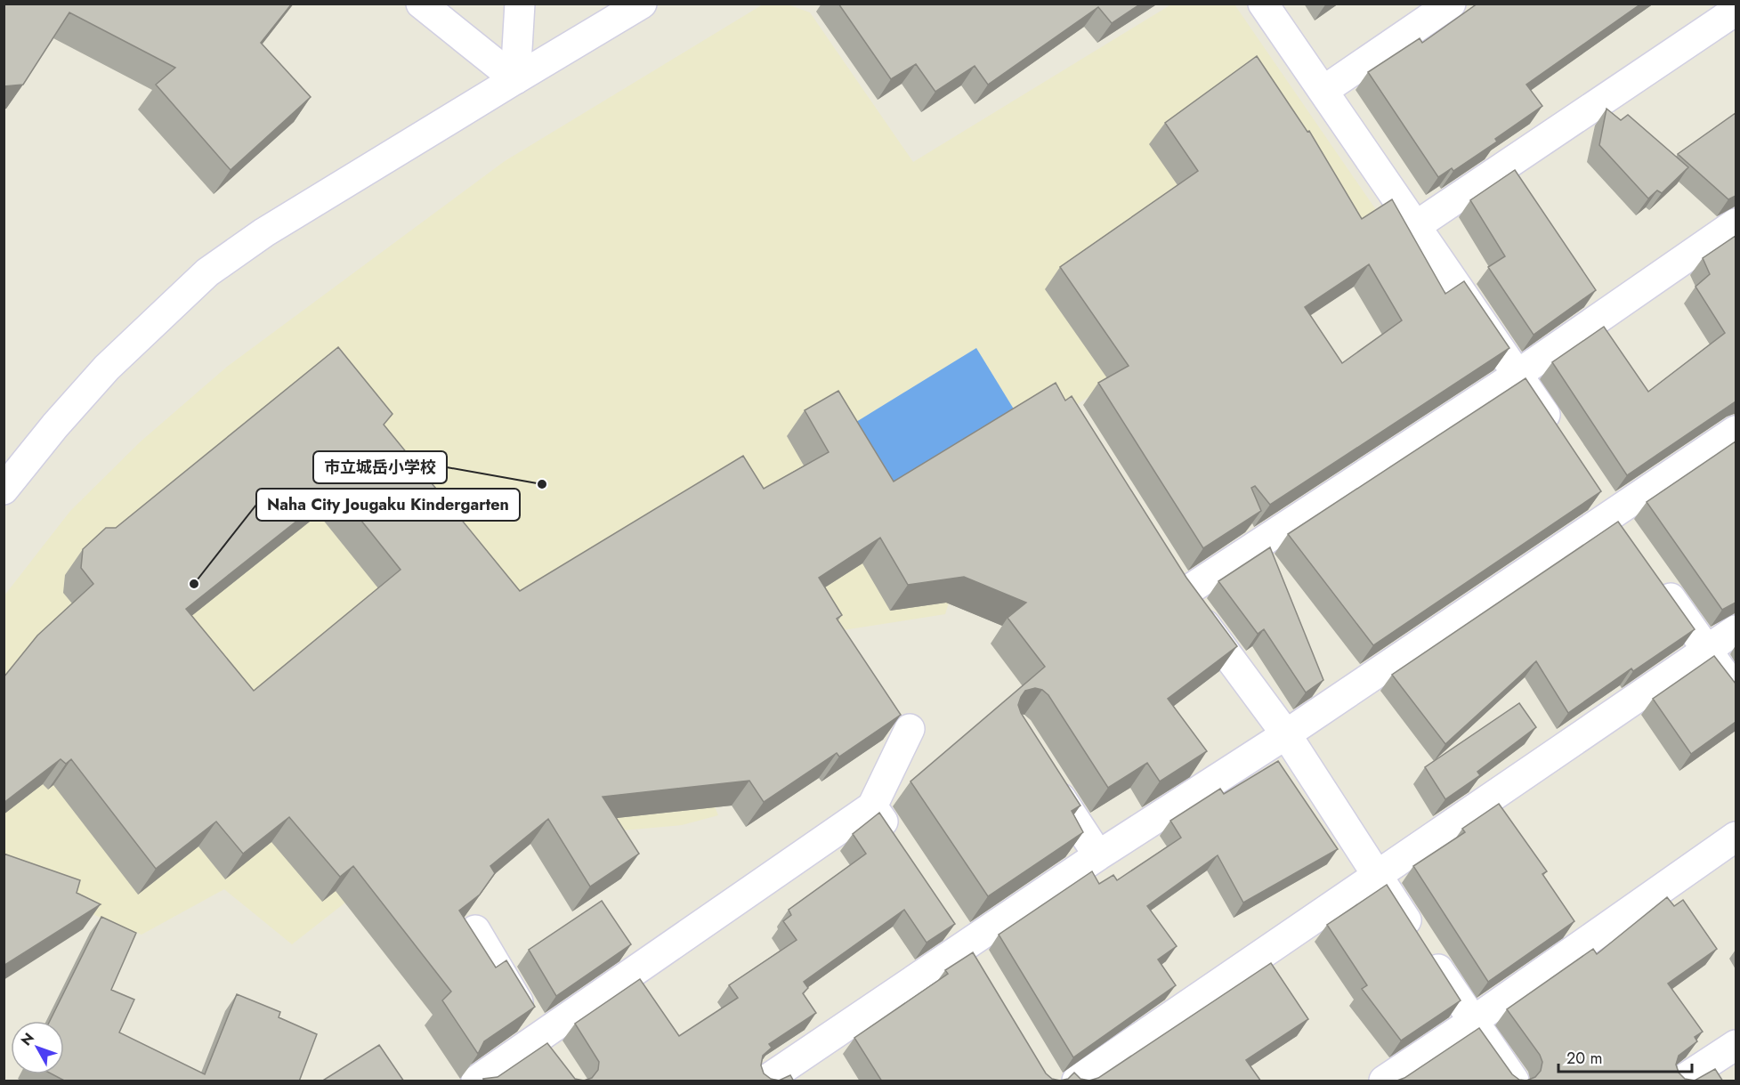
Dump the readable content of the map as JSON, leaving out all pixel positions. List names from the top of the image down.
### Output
{
  "places": ["市立城岳小学校", "Naha City Jougaku Kindergarten"],
  "scale_bar": "20 m",
  "north": "top left"
}
